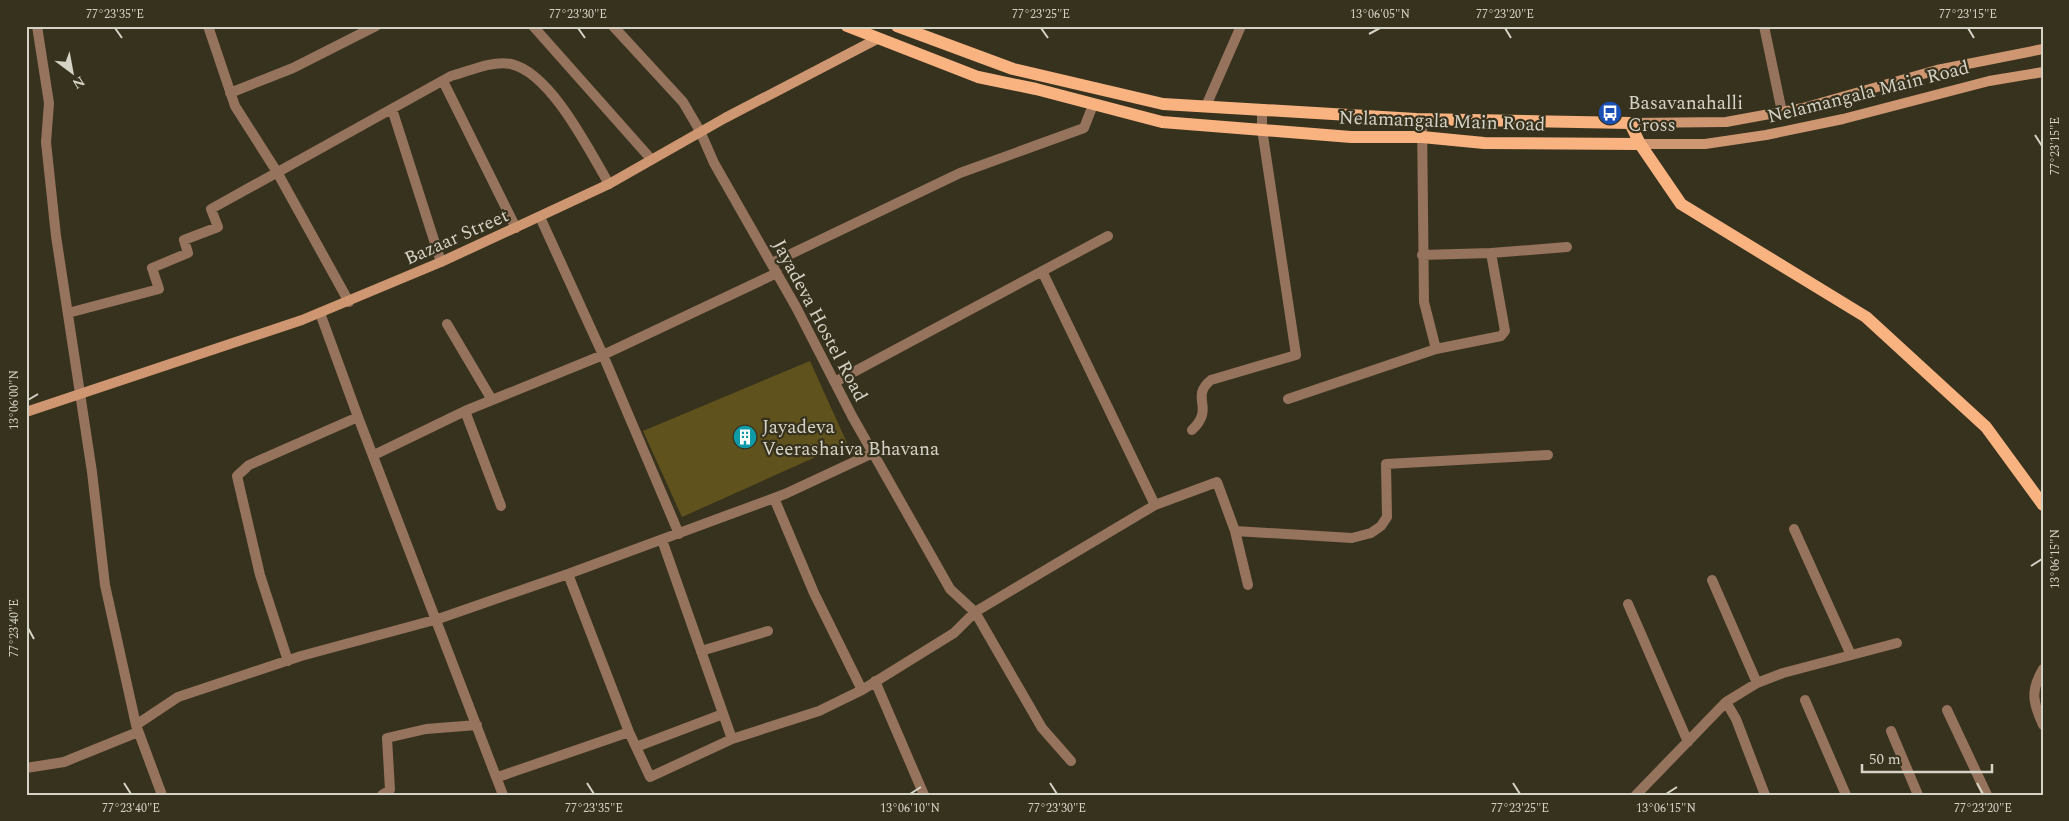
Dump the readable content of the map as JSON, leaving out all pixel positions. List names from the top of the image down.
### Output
{
  "streets": {
    "main road": ["Nelamangala Main Road"],
    "street": ["Bazaar Street", "Jayadeva Hostel Road"]
  },
  "crossings": [
    ["Nelamangala Main Road", "Bazaar Street"],
    ["Bazaar Street", "Jayadeva Hostel Road"]
  ],
  "places": {
    "bus stop": ["Basavanahalli Cross"],
    "building": ["Jayadeva Veerashaiva Bhavana"]
  },
  "scale_bar": "50 m",
  "north": "bottom right",
  "coordinates": [
    "77°23'35\"E",
    "77°23'30\"E",
    "77°23'25\"E",
    "13°06'05\"N",
    "77°23'20\"E",
    "77°23'15\"E",
    "13°06'00\"N",
    "13°06'15\"N",
    "77°23'40\"E",
    "13°06'10\"N"
  ]
}
